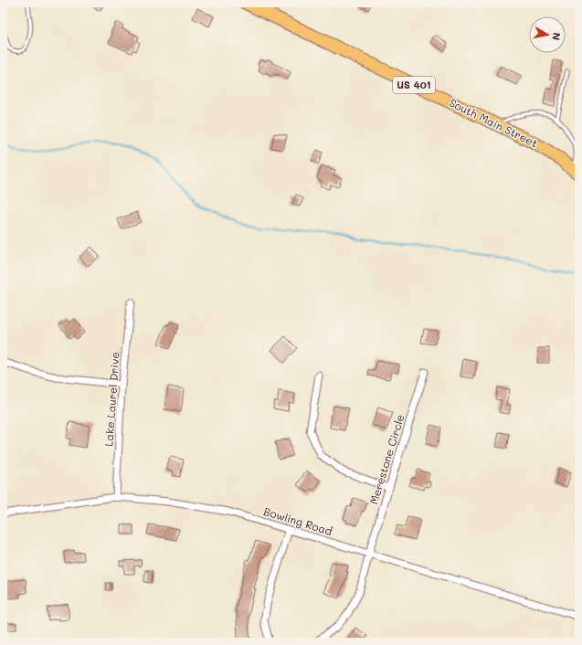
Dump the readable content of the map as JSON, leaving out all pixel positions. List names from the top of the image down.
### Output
{
  "streets": {
    "highway": ["US 401", "South Main Street"],
    "street": ["Lake Laurel Drive", "Merestone Circle", "Bowling Road"]
  },
  "crossings": [
    ["Lake Laurel Drive", "Bowling Road"],
    ["Merestone Circle", "Bowling Road"]
  ],
  "north": "right"
}
